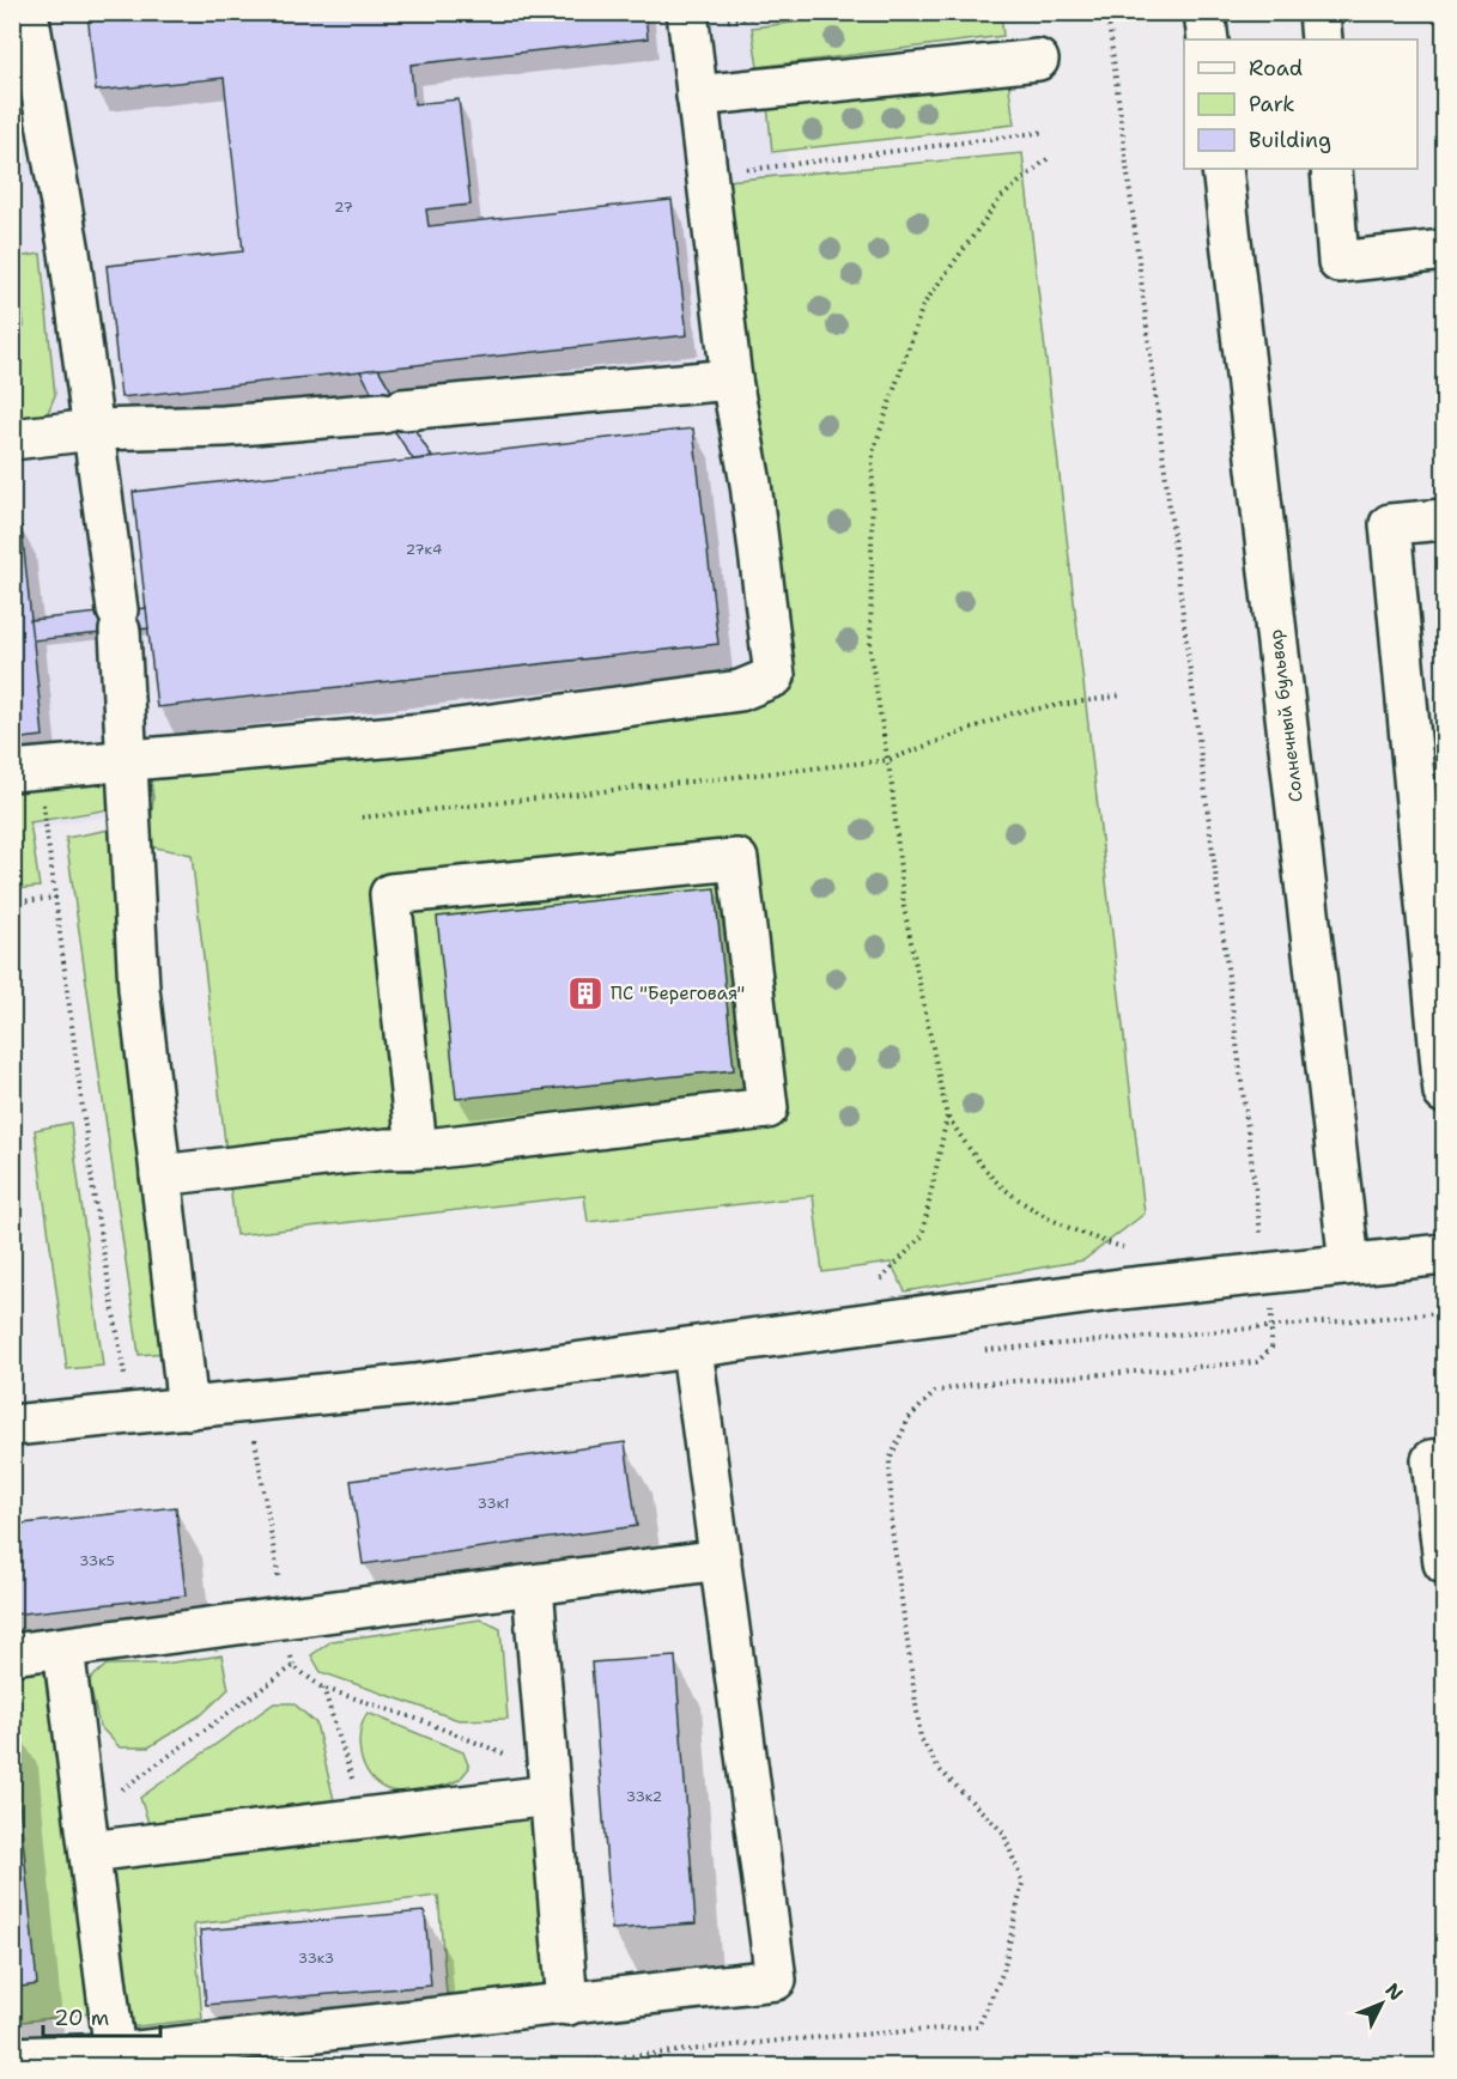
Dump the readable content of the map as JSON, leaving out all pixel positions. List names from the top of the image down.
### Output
{
  "streets": {
    "street": ["Солнечный бульвар"]
  },
  "places": {
    "building": ["ПС \"Береговая\""]
  },
  "house_numbers": [
    "27",
    "27к4",
    "33к1",
    "33к5",
    "33к2",
    "33к3"
  ],
  "legend": ["Road", "Park", "Building"],
  "scale_bar": "20 m",
  "north": "top right"
}
